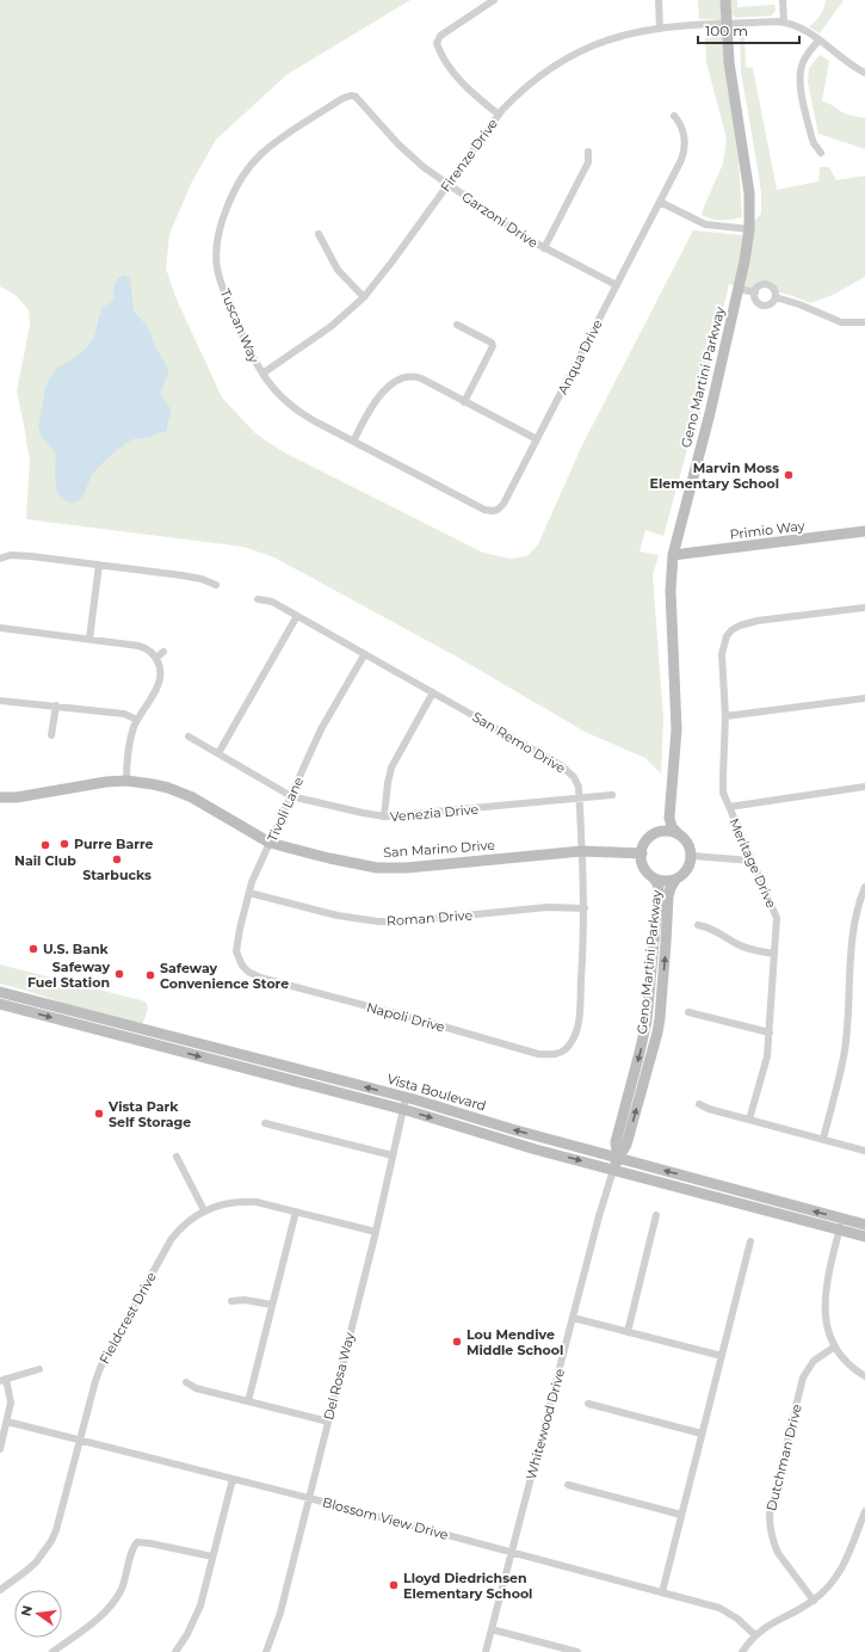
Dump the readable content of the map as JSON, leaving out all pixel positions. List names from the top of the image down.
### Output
{
  "streets": {
    "street": [
      "Firenze Drive",
      "Garzoni Drive",
      "Tuscan Way",
      "Anqua Drive",
      "Geno Martini Parkway",
      "Primio Way",
      "San Remo Drive",
      "Tivoli Lane",
      "Venezia Drive",
      "San Marino Drive",
      "Meritage Drive",
      "Roman Drive",
      "Napoli Drive",
      "Vista Boulevard",
      "Fieldcrest Drive",
      "Del Rosa Way",
      "Whitewood Drive",
      "Dutchman Drive",
      "Blossom View Drive"
    ]
  },
  "crossings": [
    ["Firenze Drive", "Garzoni Drive"],
    ["Firenze Drive", "Tuscan Way"],
    ["Firenze Drive", "Geno Martini Parkway"],
    ["Garzoni Drive", "Tuscan Way"],
    ["Garzoni Drive", "Anqua Drive"],
    ["Tuscan Way", "Anqua Drive"],
    ["Geno Martini Parkway", "Primio Way"],
    ["Geno Martini Parkway", "San Marino Drive"],
    ["Geno Martini Parkway", "Vista Boulevard"],
    ["San Remo Drive", "Tivoli Lane"],
    ["San Remo Drive", "Venezia Drive"],
    ["San Remo Drive", "San Marino Drive"],
    ["San Remo Drive", "Roman Drive"],
    ["San Remo Drive", "Napoli Drive"],
    ["Tivoli Lane", "Venezia Drive"],
    ["Tivoli Lane", "San Marino Drive"],
    ["Tivoli Lane", "Roman Drive"],
    ["Tivoli Lane", "Napoli Drive"],
    ["Vista Boulevard", "Del Rosa Way"],
    ["Vista Boulevard", "Whitewood Drive"],
    ["Fieldcrest Drive", "Del Rosa Way"],
    ["Fieldcrest Drive", "Blossom View Drive"],
    ["Del Rosa Way", "Blossom View Drive"],
    ["Whitewood Drive", "Blossom View Drive"]
  ],
  "places": [
    "Marvin Moss Elementary School",
    "Purre Barre",
    "Nail Club",
    "Starbucks",
    "U.S. Bank",
    "Safeway Fuel Station",
    "Safeway Convenience Store",
    "Vista Park Self Storage",
    "Lou Mendive Middle School",
    "Lloyd Diedrichsen Elementary School"
  ],
  "scale_bar": "100 m",
  "north": "left"
}
